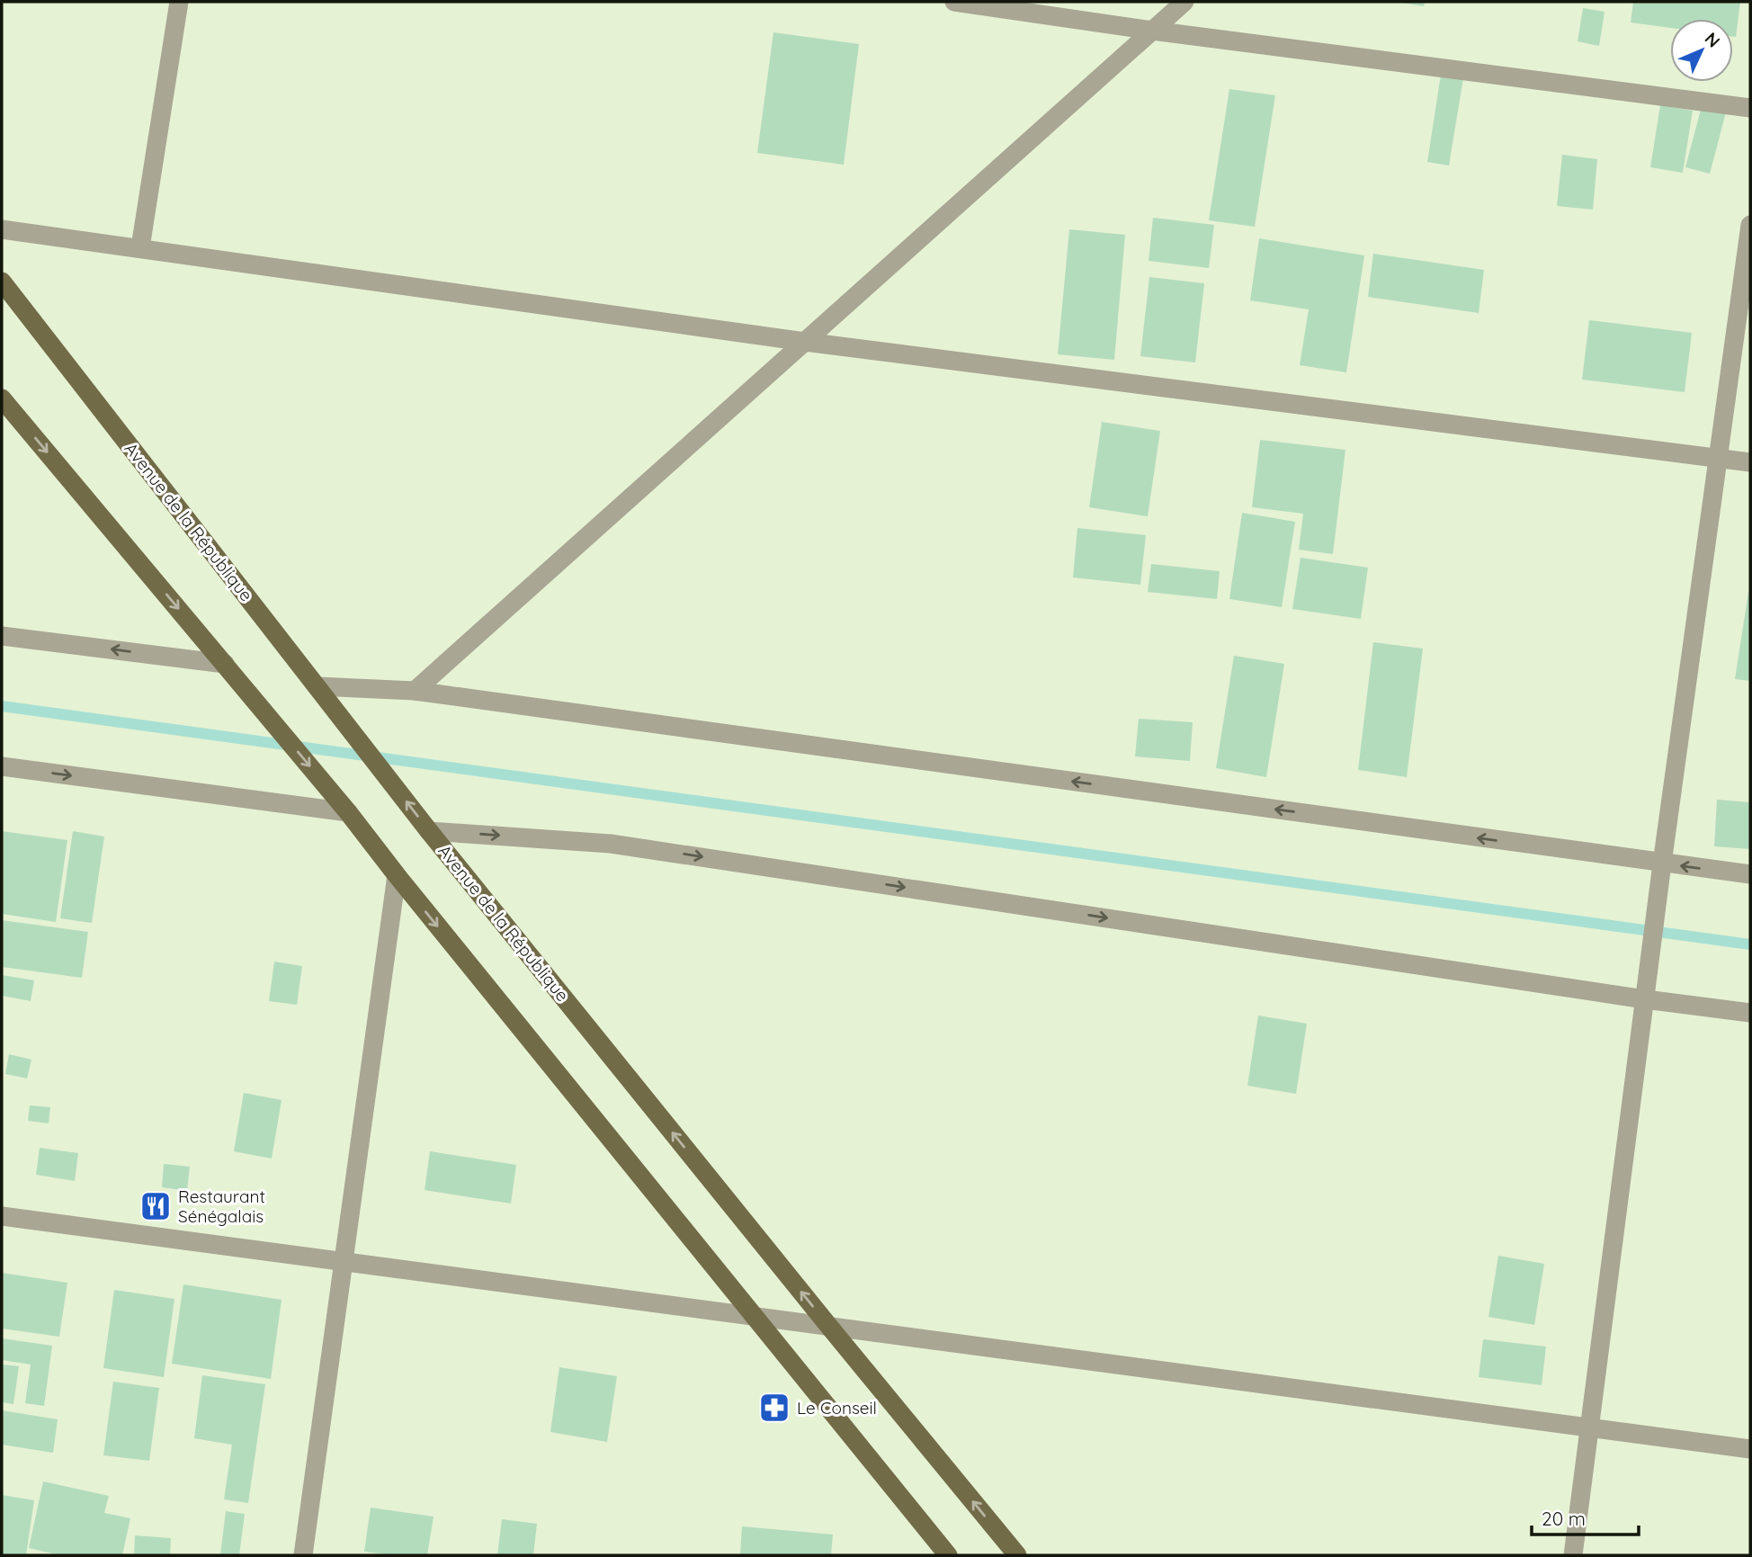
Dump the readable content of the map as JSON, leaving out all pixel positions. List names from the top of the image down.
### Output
{
  "streets": {
    "main road": ["Avenue de la République"]
  },
  "places": {
    "restaurant": ["Restaurant Sénégalais"],
    "pharmacy": ["Le Conseil"]
  },
  "scale_bar": "20 m",
  "north": "top right"
}
